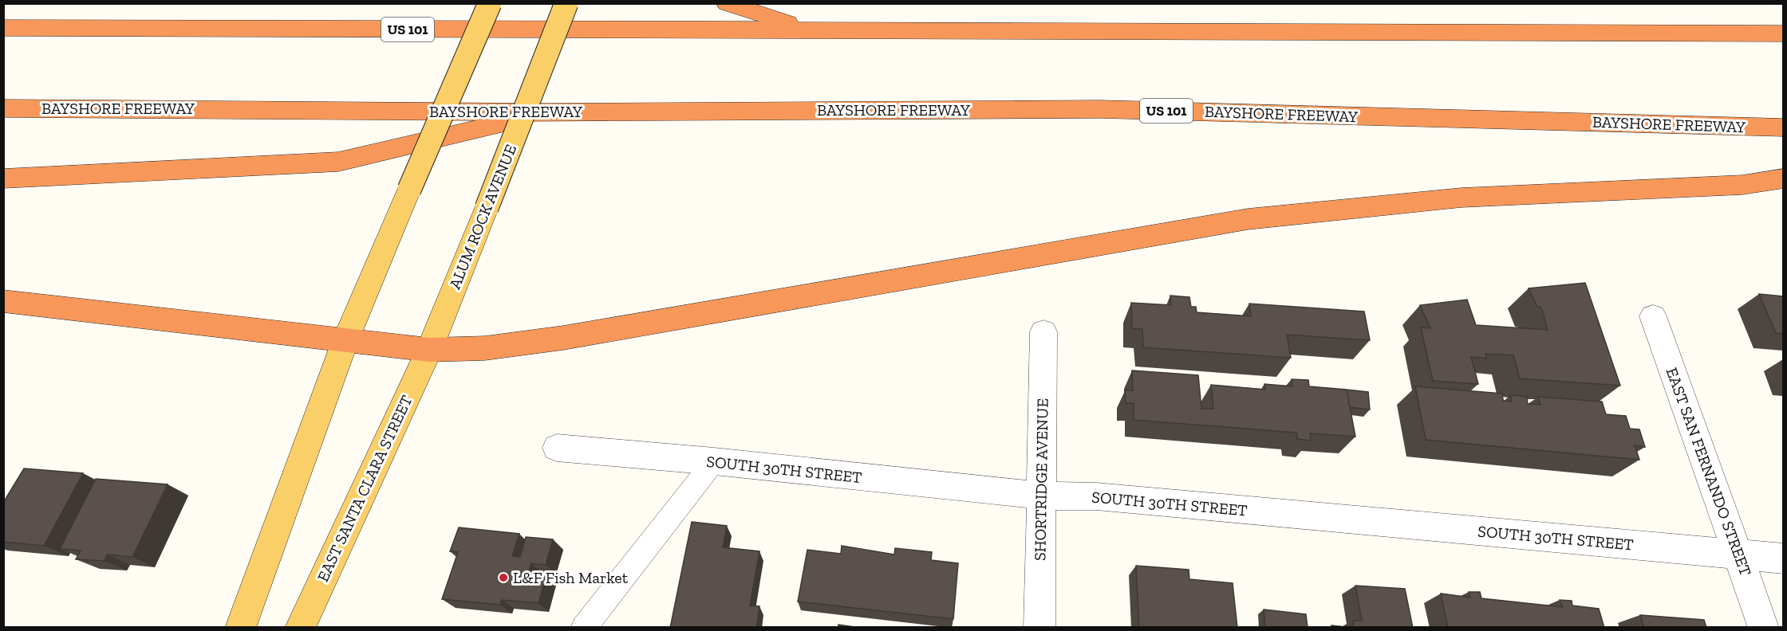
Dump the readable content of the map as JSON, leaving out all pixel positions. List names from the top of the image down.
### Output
{
  "streets": {
    "highway": ["US 101", "BAYSHORE FREEWAY"],
    "main road": ["ALUM ROCK AVENUE", "EAST SANTA CLARA STREET"],
    "street": ["SOUTH 30TH STREET", "EAST SAN FERNANDO STREET", "SHORTRIDGE AVENUE"]
  },
  "crossings": [
    ["ALUM ROCK AVENUE", "EAST SANTA CLARA STREET"],
    ["SOUTH 30TH STREET", "EAST SAN FERNANDO STREET"],
    ["SOUTH 30TH STREET", "SHORTRIDGE AVENUE"]
  ],
  "places": ["L&F Fish Market"]
}
